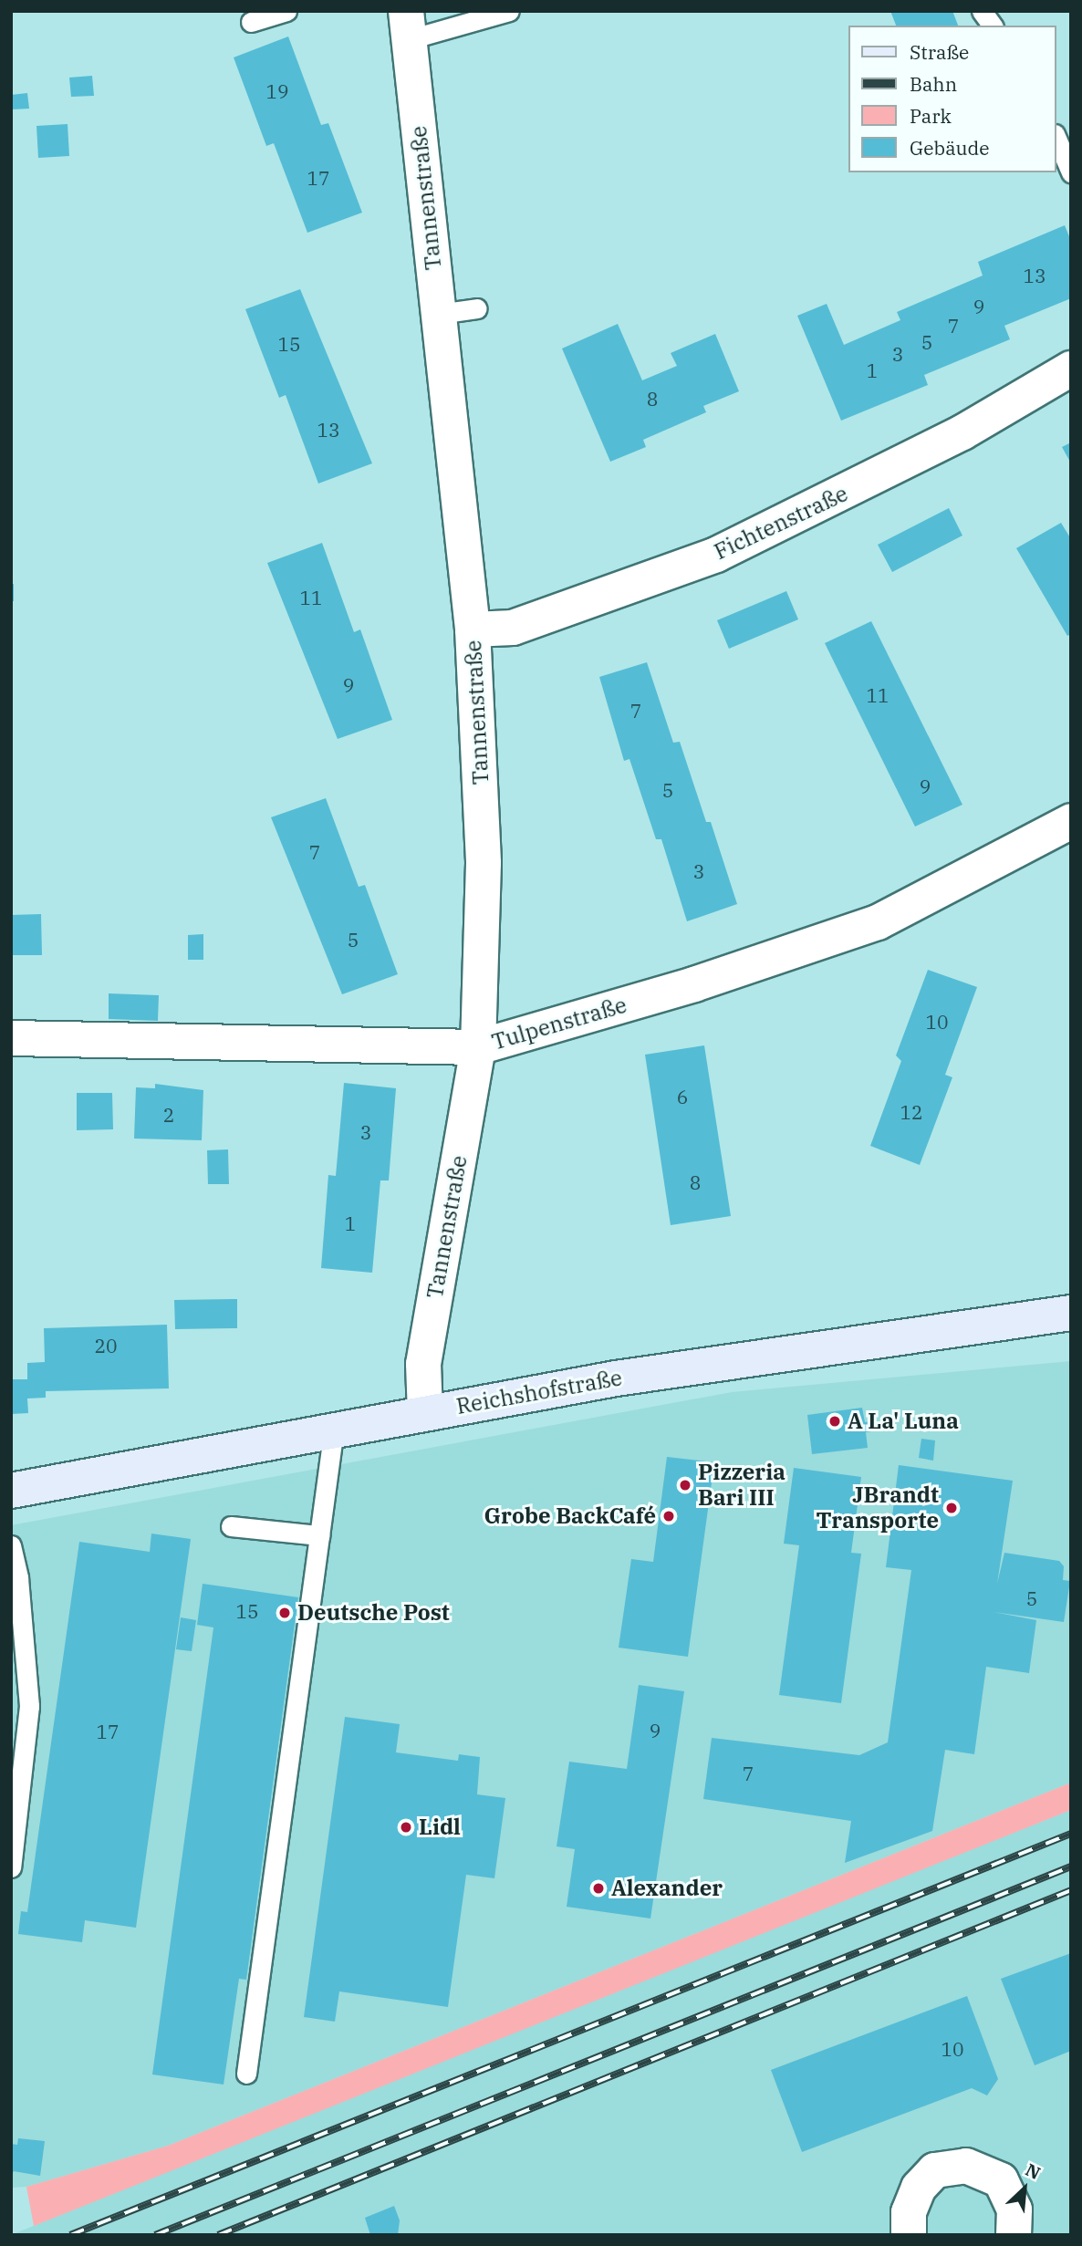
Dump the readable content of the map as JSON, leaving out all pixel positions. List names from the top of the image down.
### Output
{
  "streets": {
    "street": [
      "Tannenstraße",
      "Fichtenstraße",
      "Tulpenstraße",
      "Reichshofstraße"
    ]
  },
  "crossings": [
    ["Tannenstraße", "Fichtenstraße"],
    ["Tannenstraße", "Tulpenstraße"],
    ["Tannenstraße", "Reichshofstraße"]
  ],
  "places": [
    "A La' Luna",
    "Pizzeria Bari III",
    "JBrandt Transporte",
    "Grobe BackCafé",
    "Deutsche Post",
    "Lidl",
    "Alexander"
  ],
  "house_numbers": [
    "19",
    "17",
    "13",
    "9",
    "7",
    "5",
    "15",
    "3",
    "1",
    "8",
    "13",
    "11",
    "9",
    "11",
    "7",
    "9",
    "5",
    "7",
    "3",
    "5",
    "10",
    "6",
    "12",
    "2",
    "3",
    "8",
    "1",
    "20",
    "5",
    "15",
    "9",
    "17",
    "7",
    "10"
  ],
  "legend": [
    "Straße",
    "Bahn",
    "Park",
    "Gebäude"
  ],
  "north": "top right"
}
